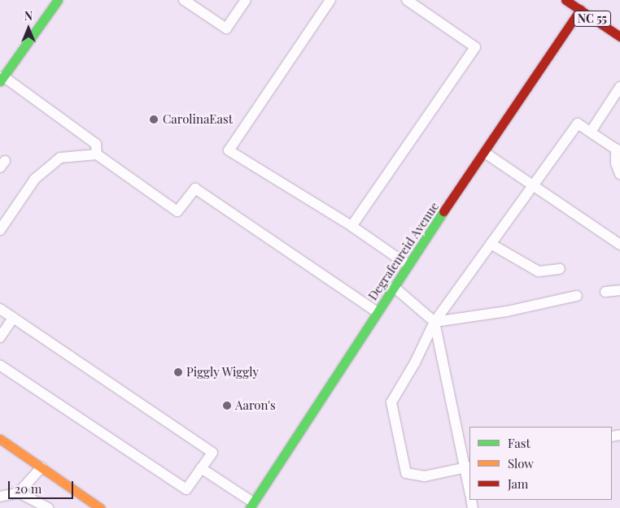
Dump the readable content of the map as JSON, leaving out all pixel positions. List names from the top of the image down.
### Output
{
  "streets": {
    "street": ["NC 55", "Degrafenreid Avenue"]
  },
  "crossings": [
    ["NC 55", "Degrafenreid Avenue"]
  ],
  "places": ["CarolinaEast", "Piggly Wiggly", "Aaron's"],
  "legend": ["Fast", "Slow", "Jam"],
  "scale_bar": "20 m",
  "north": "top"
}
